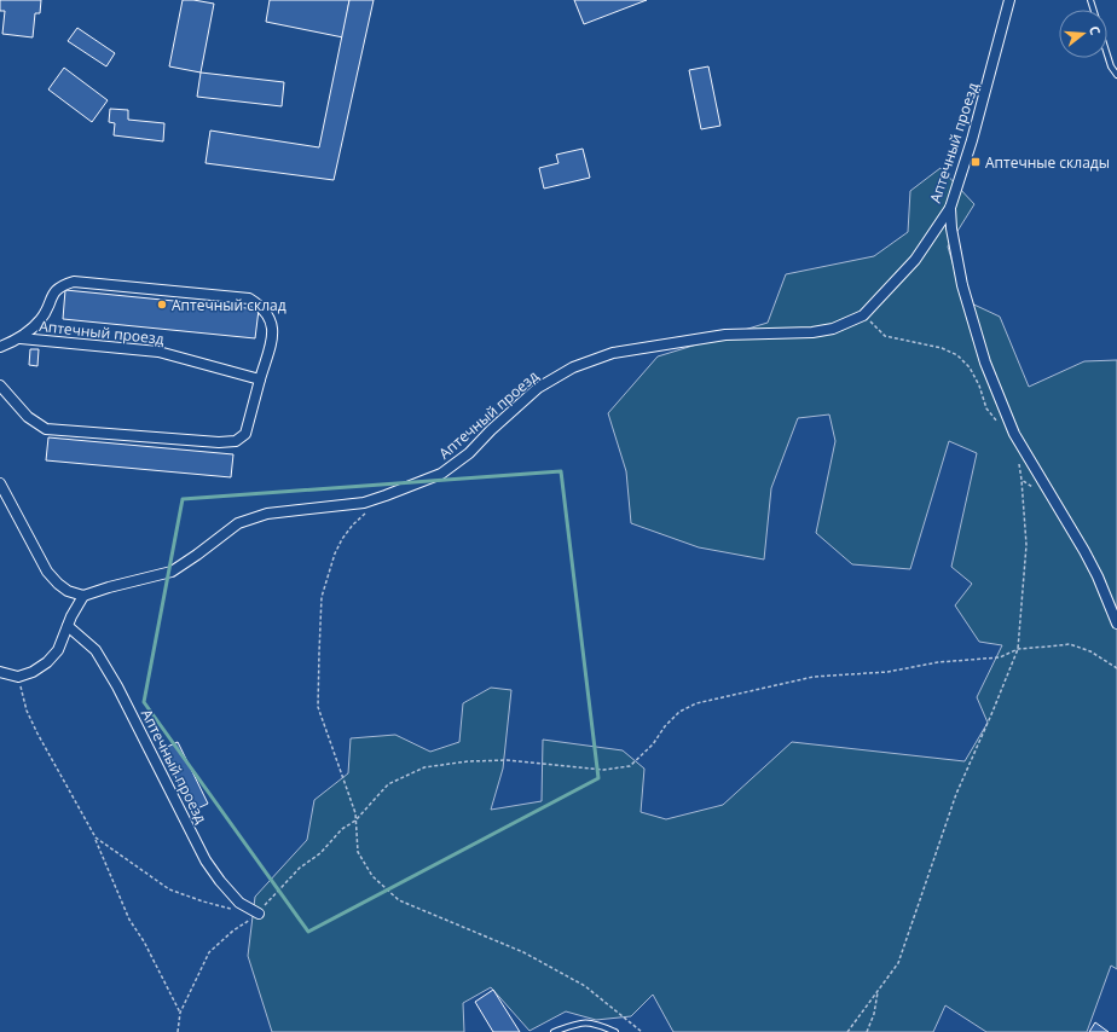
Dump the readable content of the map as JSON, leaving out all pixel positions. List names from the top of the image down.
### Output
{
  "streets": {
    "street": ["Аптечный проезд"]
  },
  "places": {
    "transit": ["Аптечные склады"],
    "other": ["Аптечный склад"]
  },
  "north": "right"
}
